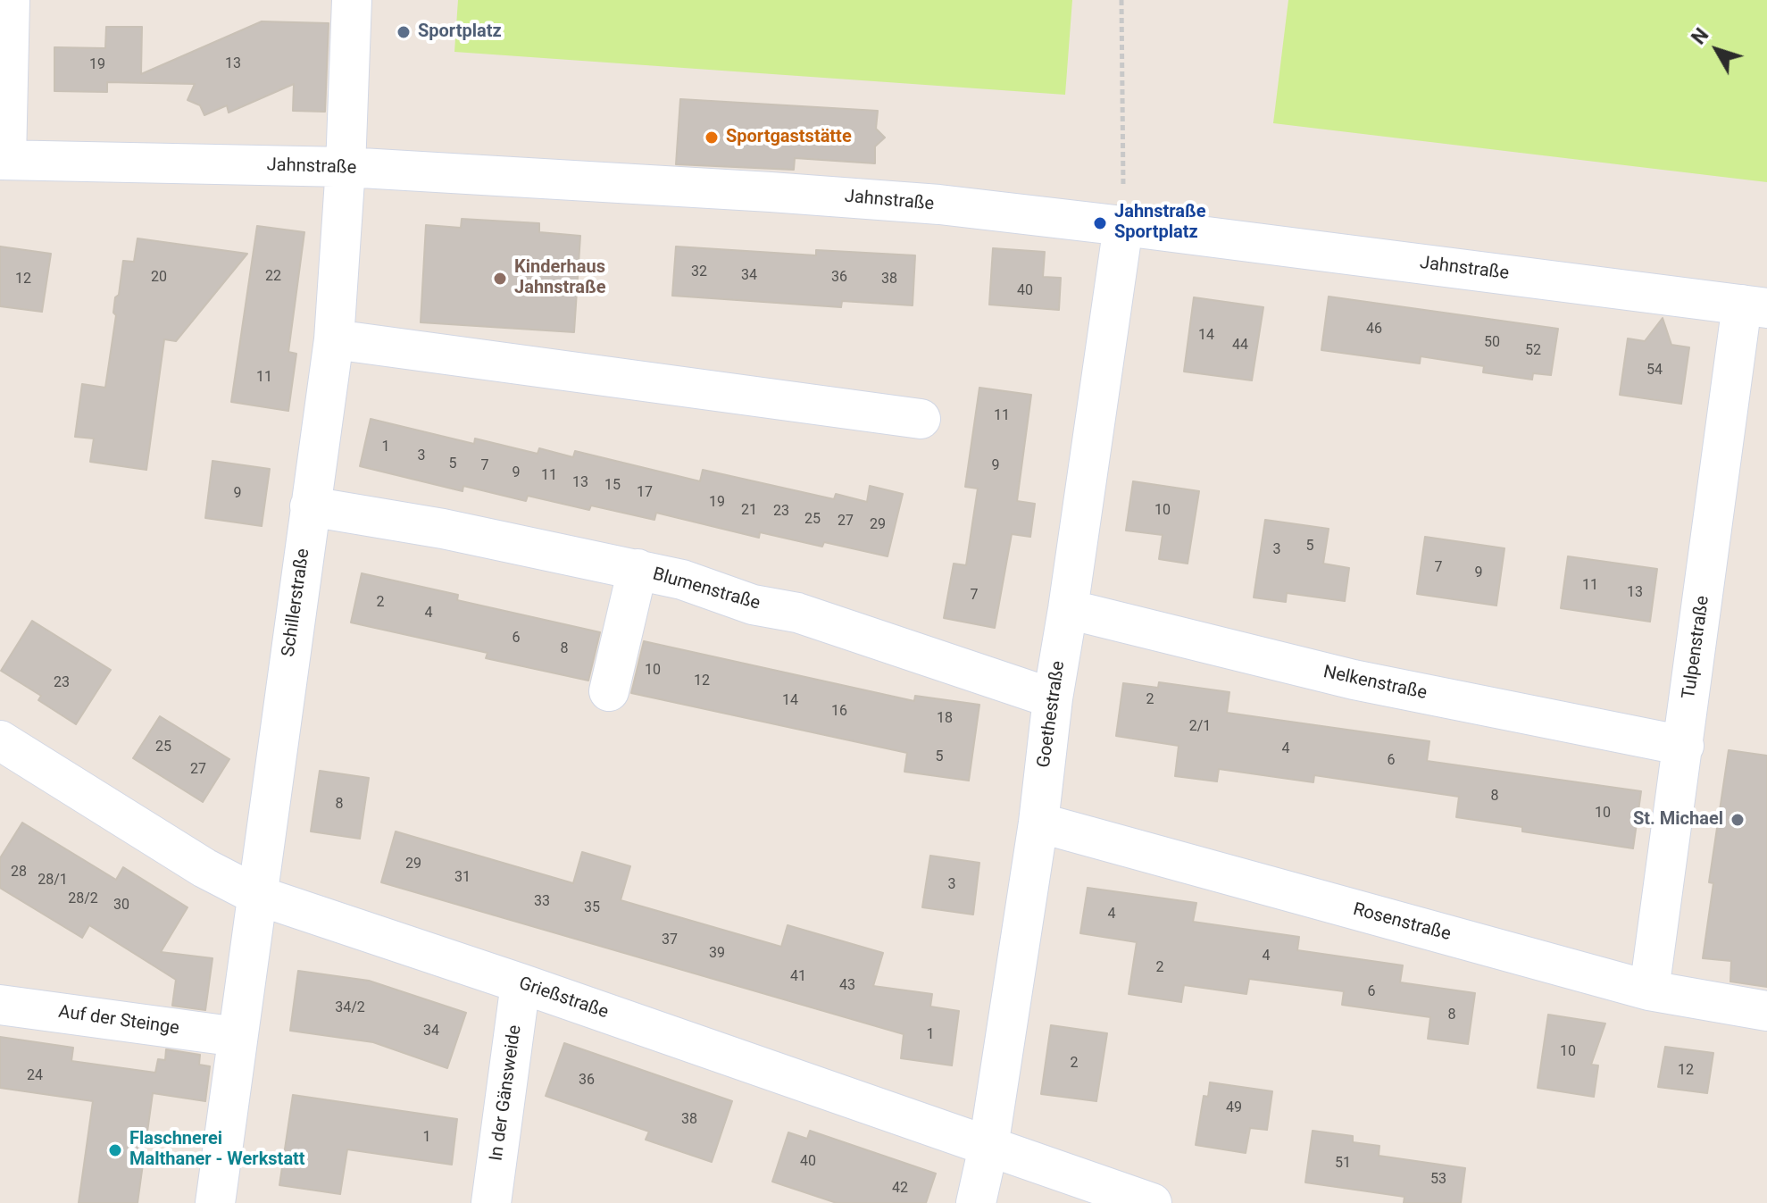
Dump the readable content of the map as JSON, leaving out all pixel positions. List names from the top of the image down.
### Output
{
  "streets": {
    "street": [
      "Jahnstraße",
      "Blumenstraße",
      "Schillerstraße",
      "Tulpenstraße",
      "Nelkenstraße",
      "Goethestraße",
      "Rosenstraße",
      "Grießstraße",
      "Auf der Steinge",
      "In der Gänsweide"
    ]
  },
  "crossings": [
    ["Jahnstraße", "Schillerstraße"],
    ["Jahnstraße", "Tulpenstraße"],
    ["Jahnstraße", "Goethestraße"],
    ["Blumenstraße", "Schillerstraße"],
    ["Blumenstraße", "Goethestraße"],
    ["Schillerstraße", "Grießstraße"],
    ["Schillerstraße", "Auf der Steinge"],
    ["Tulpenstraße", "Nelkenstraße"],
    ["Tulpenstraße", "Rosenstraße"],
    ["Nelkenstraße", "Goethestraße"],
    ["Goethestraße", "Rosenstraße"],
    ["Goethestraße", "Grießstraße"],
    ["Grießstraße", "In der Gänsweide"]
  ],
  "places": [
    "Sportplatz",
    "Sportgaststätte",
    "Jahnstraße Sportplatz",
    "Kinderhaus Jahnstraße",
    "St. Michael",
    "Flaschnerei Malthaner - Werkstatt"
  ],
  "house_numbers": [
    "13",
    "19",
    "32",
    "34",
    "22",
    "20",
    "36",
    "12",
    "38",
    "40",
    "46",
    "14",
    "50",
    "44",
    "52",
    "54",
    "11",
    "11",
    "1",
    "3",
    "5",
    "7",
    "9",
    "9",
    "11",
    "13",
    "15",
    "17",
    "9",
    "19",
    "21",
    "10",
    "23",
    "25",
    "27",
    "29",
    "5",
    "3",
    "7",
    "9",
    "11",
    "13",
    "7",
    "2",
    "4",
    "6",
    "8",
    "10",
    "12",
    "23",
    "2",
    "14",
    "16",
    "18",
    "2/1",
    "25",
    "4",
    "5",
    "6",
    "27",
    "8",
    "8",
    "10",
    "29",
    "28",
    "31",
    "28/1",
    "3",
    "28/2",
    "33",
    "30",
    "35",
    "4",
    "37",
    "39",
    "4",
    "2",
    "41",
    "43",
    "6",
    "34/2",
    "8",
    "34",
    "1",
    "10",
    "2",
    "12",
    "24",
    "36",
    "49",
    "38",
    "1",
    "40",
    "51",
    "53",
    "42"
  ],
  "north": "top left"
}
